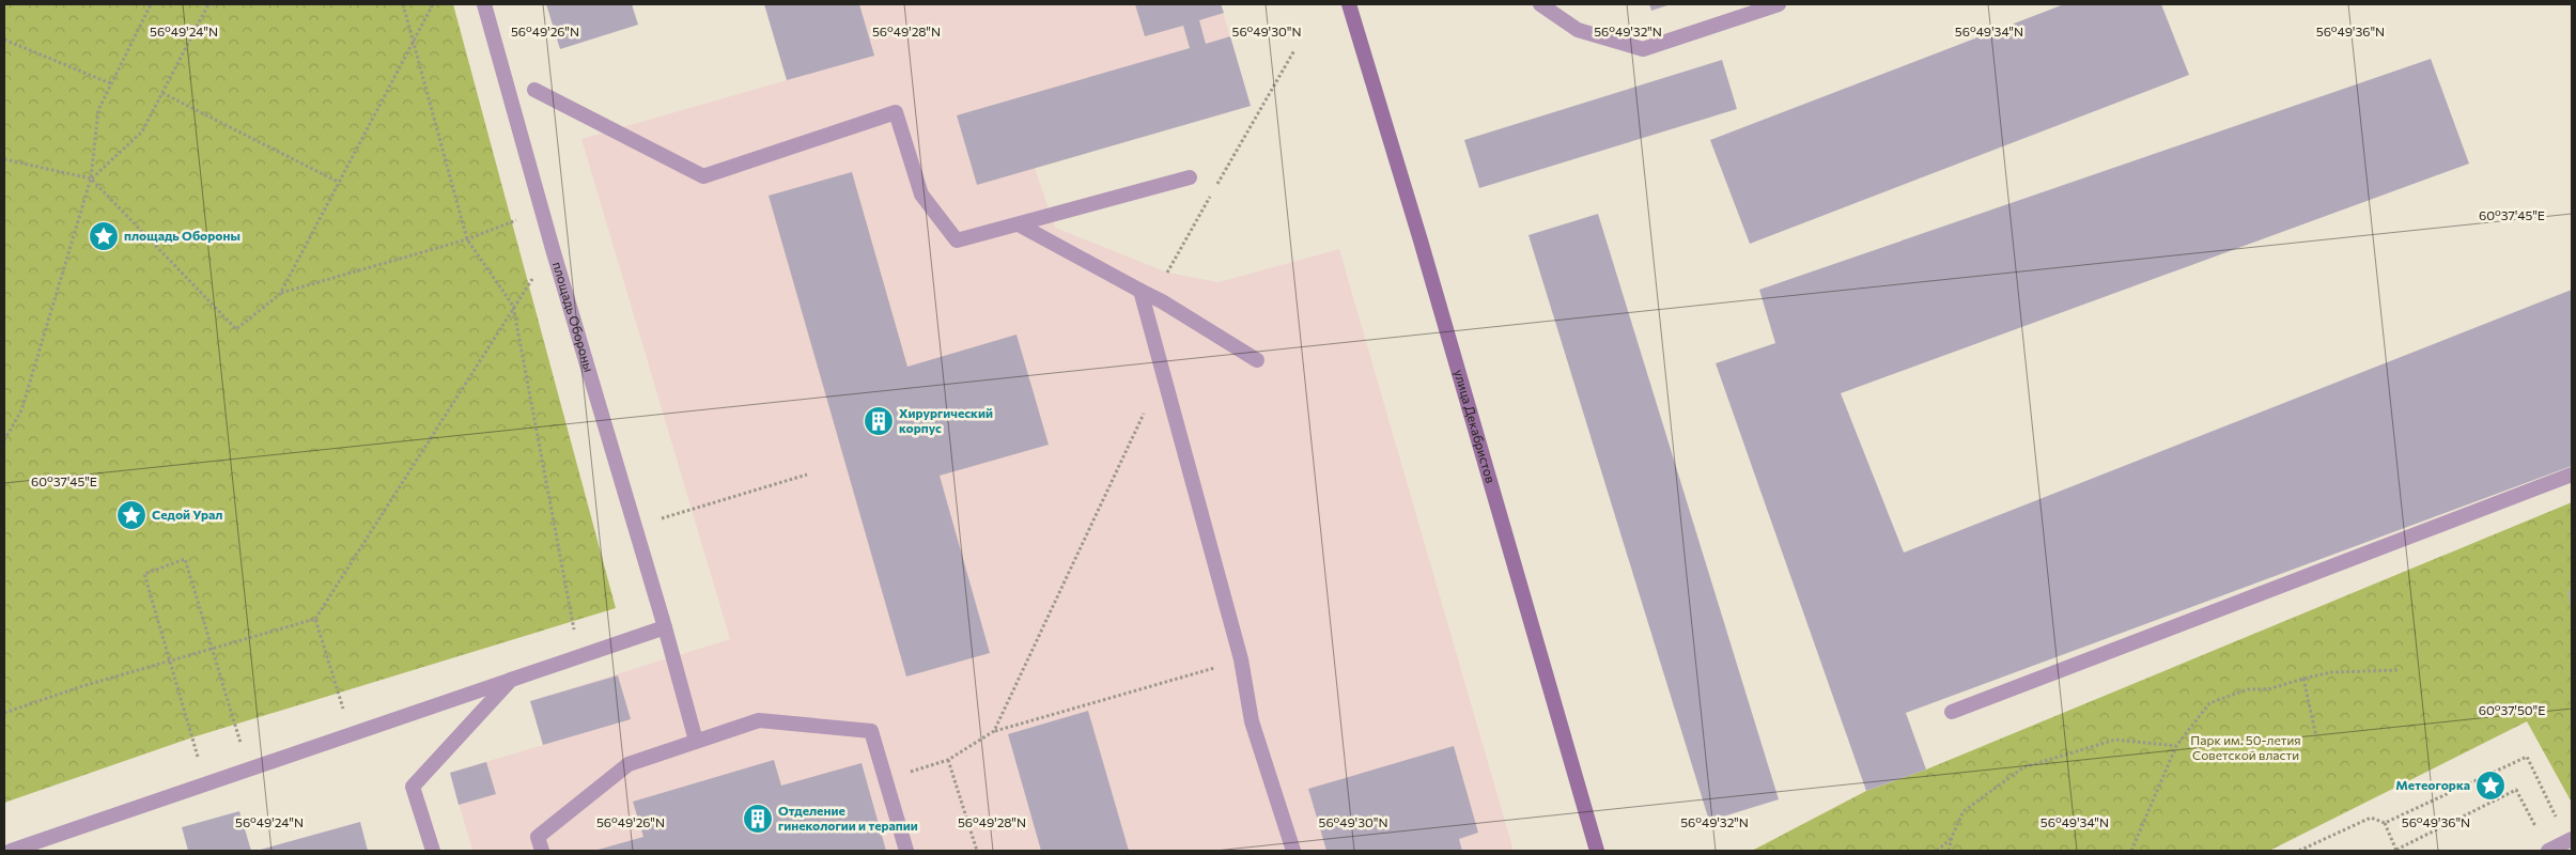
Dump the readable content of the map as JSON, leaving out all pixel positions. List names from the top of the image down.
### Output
{
  "streets": {
    "main road": ["улица Декабристов"],
    "street": ["площадь Обороны"]
  },
  "parks": ["Парк им. 50-летия Советской власти"],
  "places": {
    "place": ["площадь Обороны", "Седой Урал", "Метеогорка"],
    "building": ["Хирургический корпус", "Отделение гинекологии и терапии"]
  },
  "coordinates": [
    "56°49'24\"N",
    "56°49'26\"N",
    "56°49'28\"N",
    "56°49'30\"N",
    "56°49'32\"N",
    "56°49'34\"N",
    "56°49'36\"N",
    "60°37'45\"E",
    "60°37'50\"E"
  ]
}
